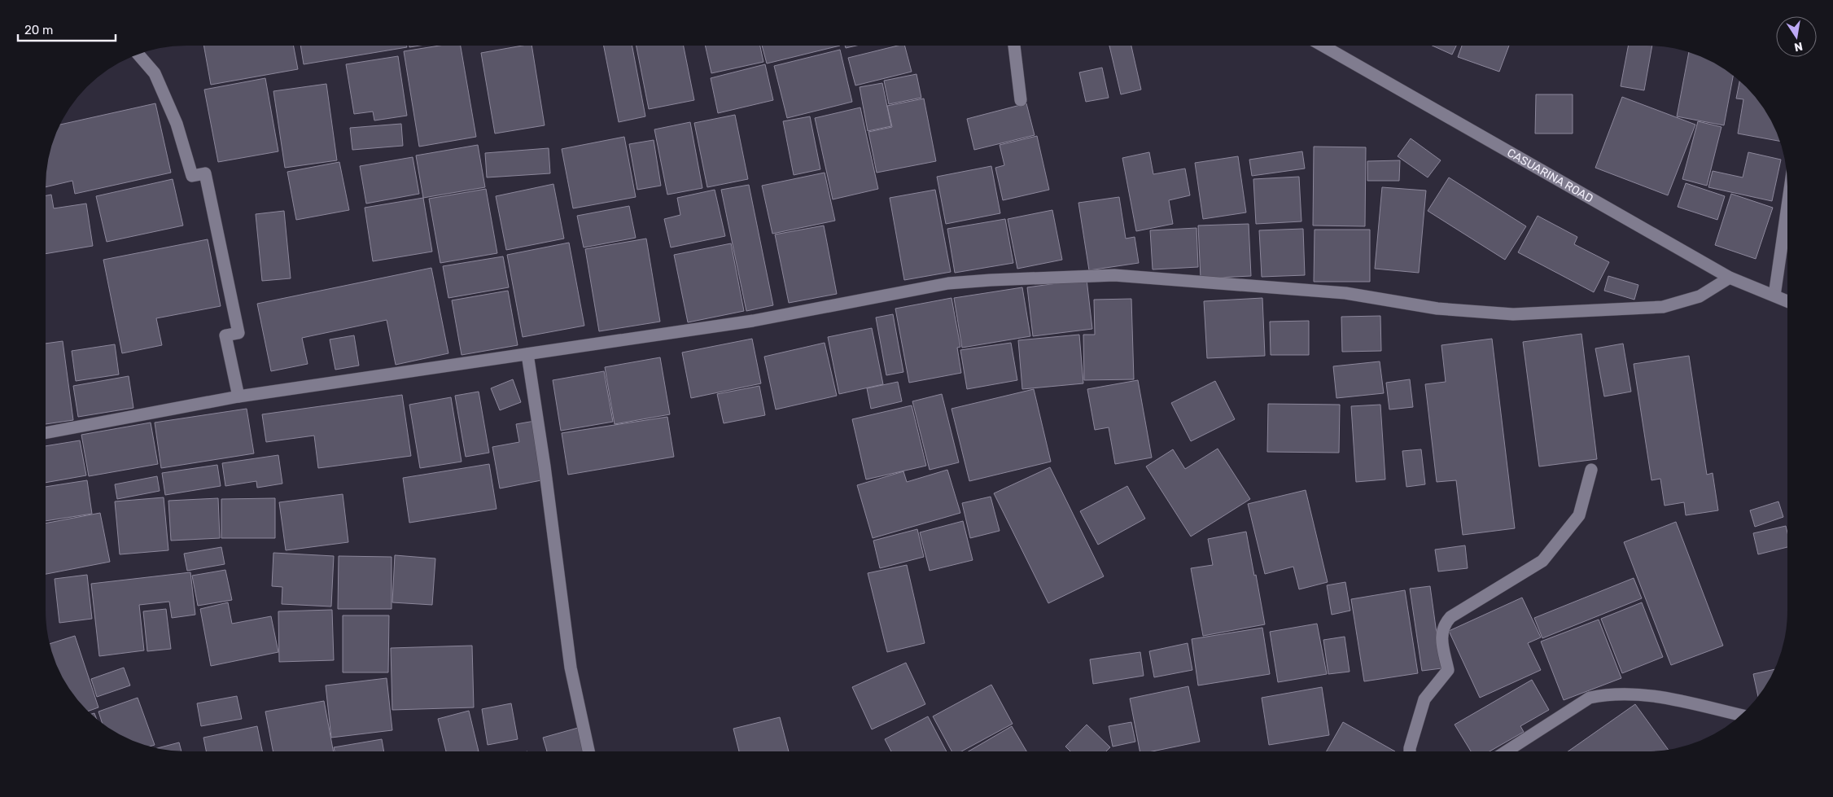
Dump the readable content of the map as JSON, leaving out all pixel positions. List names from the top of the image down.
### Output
{
  "streets": {
    "street": ["CASUARINA ROAD"]
  },
  "scale_bar": "20 m",
  "north": "bottom"
}
